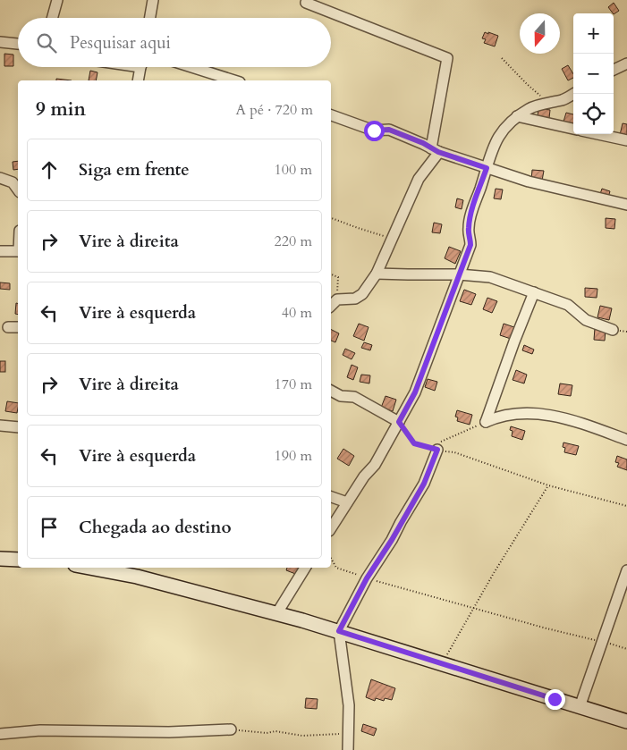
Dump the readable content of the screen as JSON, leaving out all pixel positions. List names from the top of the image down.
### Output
{
  "north": "bottom",
  "page": {
    "map_buttons": ["+", "−"],
    "search": "Pesquisar aqui",
    "heading": ["9 min", "A pé · 720 m"],
    "list": [
      ["Siga em frente", "100 m"],
      ["Vire à direita", "220 m"],
      ["Vire à esquerda", "40 m"],
      ["Vire à direita", "170 m"],
      ["Vire à esquerda", "190 m"],
      "Chegada ao destino"
    ]
  }
}
